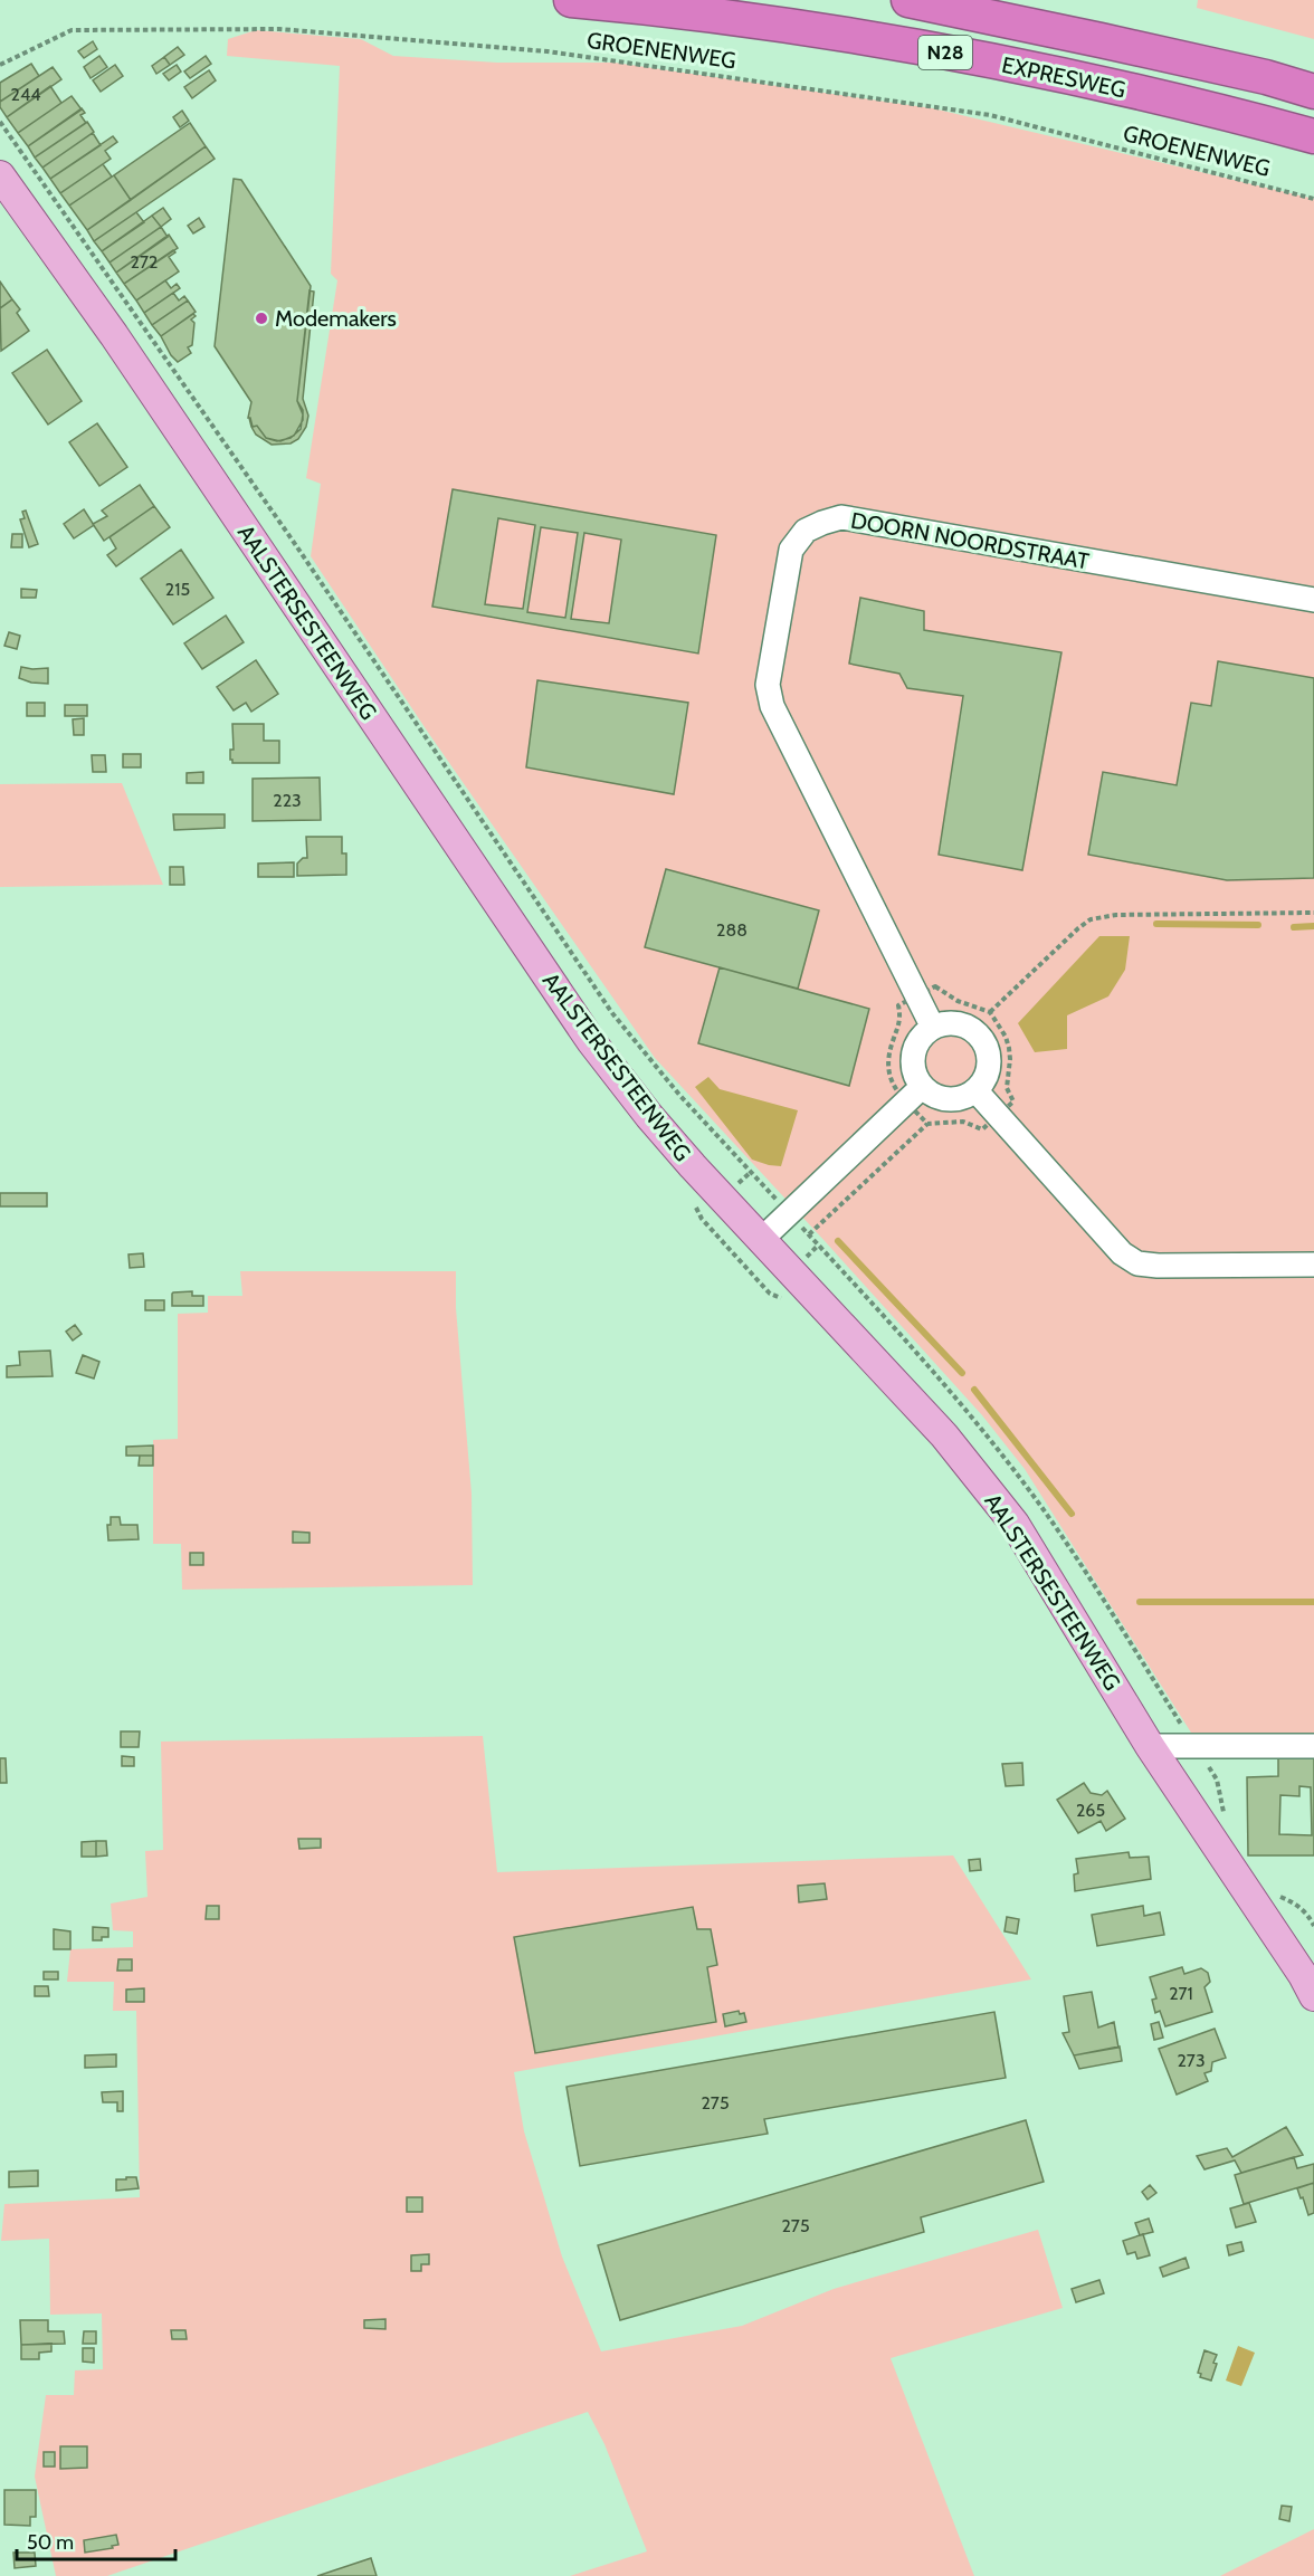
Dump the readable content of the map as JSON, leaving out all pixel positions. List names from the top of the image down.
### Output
{
  "streets": {
    "highway": ["N28", "EXPRESWEG"],
    "main road": ["AALSTERSESTEENWEG"],
    "street": ["DOORN NOORDSTRAAT"],
    "path": ["GROENENWEG"]
  },
  "places": ["Modemakers"],
  "house_numbers": [
    "244",
    "272",
    "215",
    "223",
    "288",
    "265",
    "271",
    "273",
    "275",
    "275"
  ],
  "scale_bar": "50 m"
}
